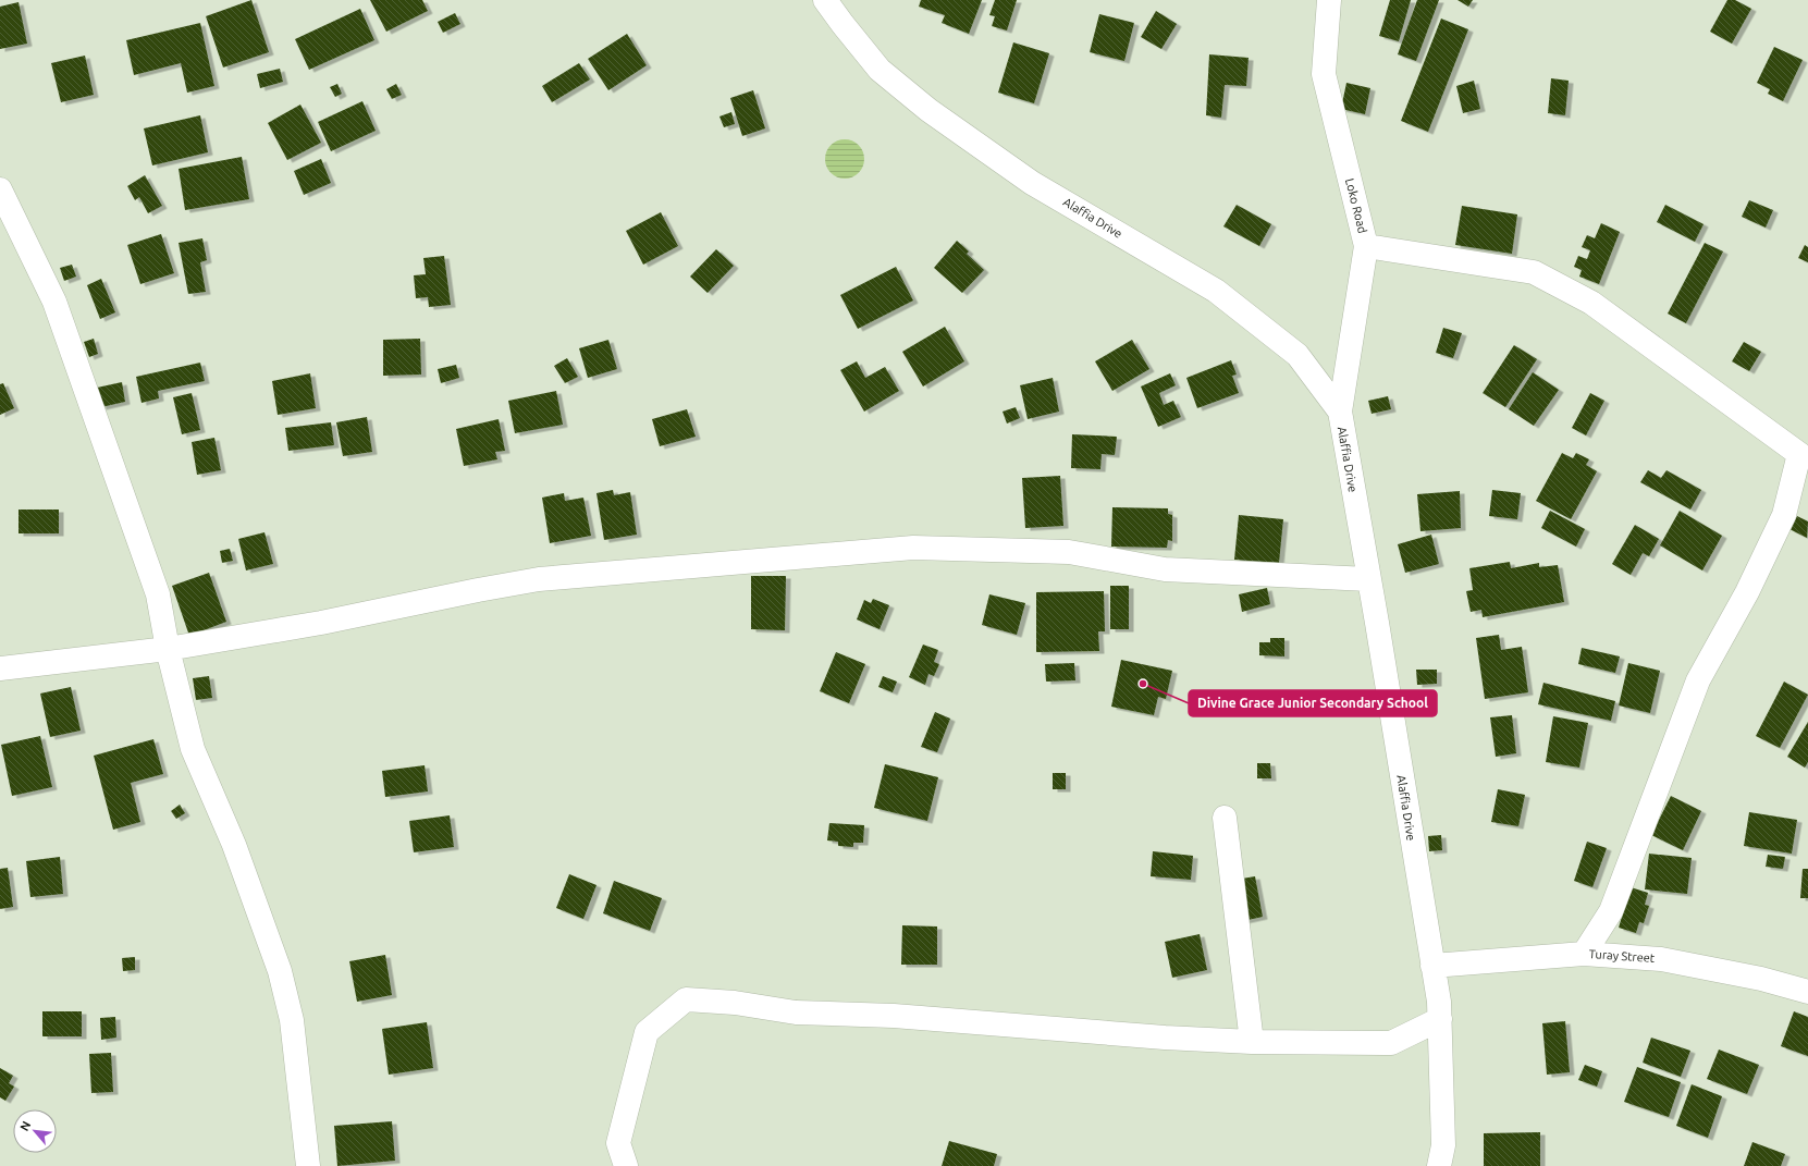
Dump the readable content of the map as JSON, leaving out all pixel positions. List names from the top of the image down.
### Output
{
  "streets": {
    "street": ["Loko Road", "Alaffia Drive", "Turay Street"]
  },
  "crossings": [
    ["Loko Road", "Alaffia Drive"],
    ["Alaffia Drive", "Turay Street"]
  ],
  "places": ["Divine Grace Junior Secondary School"],
  "north": "top left"
}
